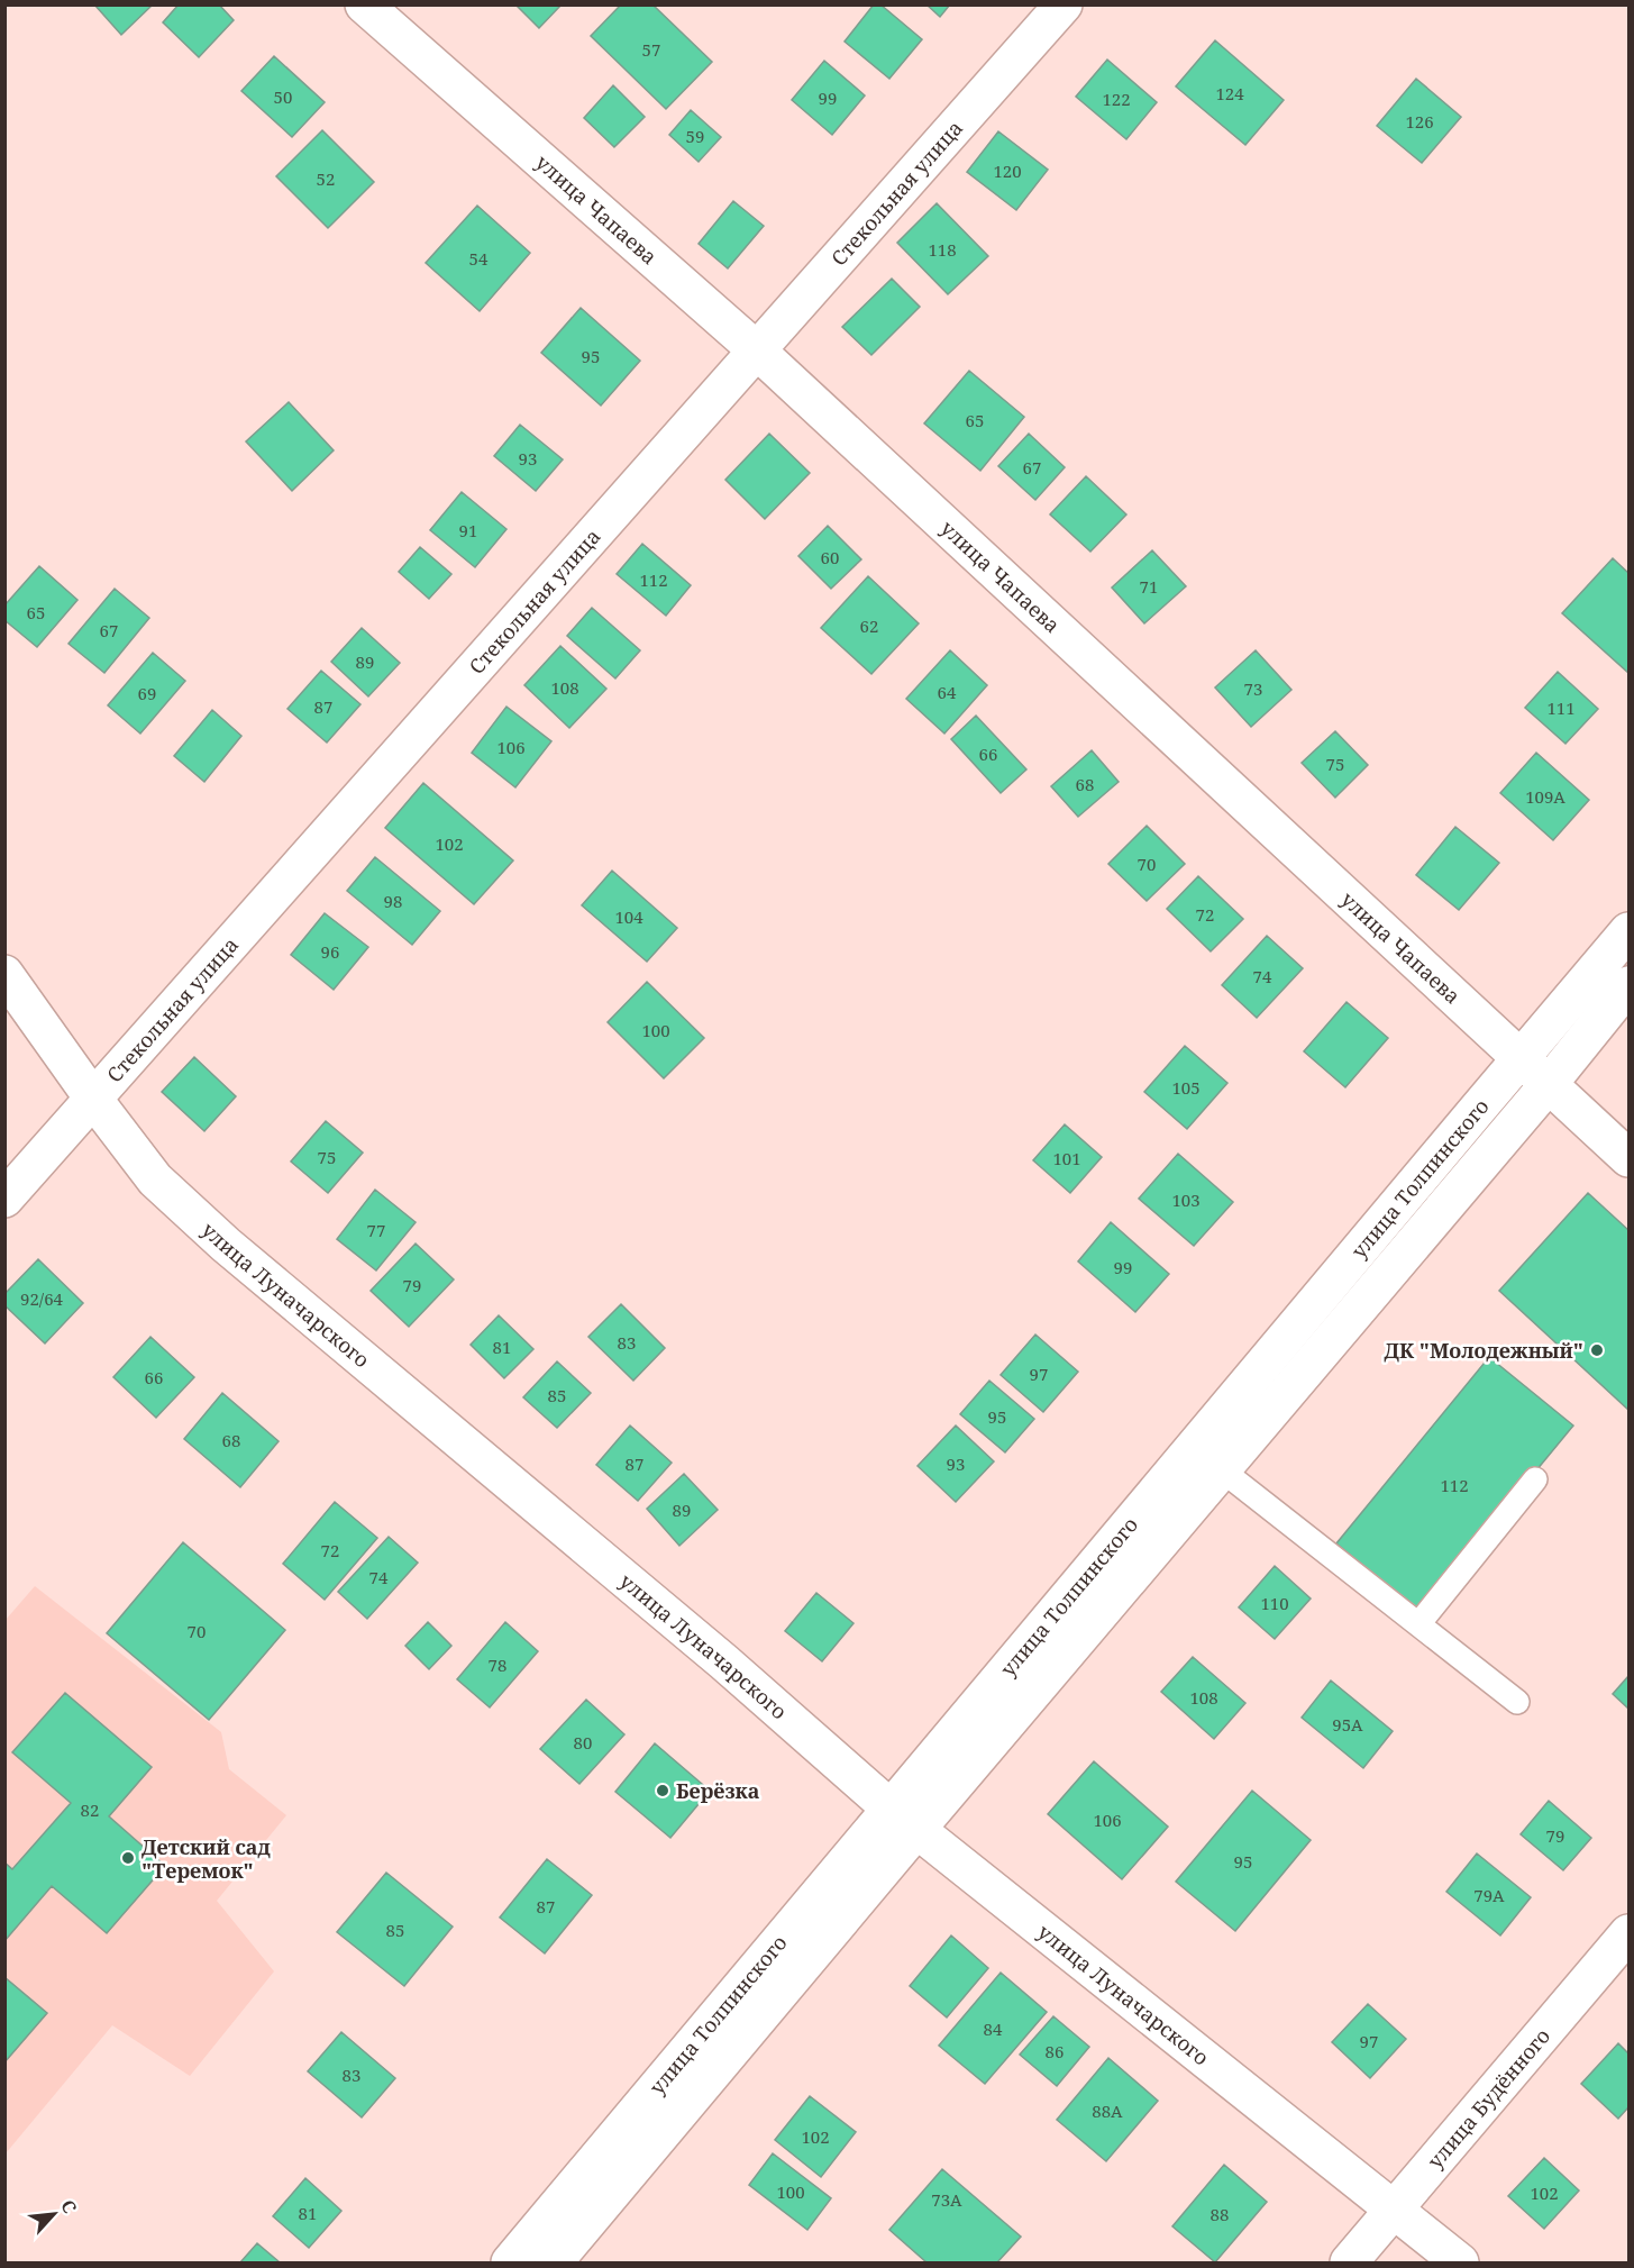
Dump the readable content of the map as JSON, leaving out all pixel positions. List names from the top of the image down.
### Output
{
  "streets": {
    "main road": [
      "Стекольная улица",
      "улица Чапаева",
      "улица Толпинского",
      "улица Луначарского",
      "улица Будённого"
    ]
  },
  "crossings": [
    ["Стекольная улица", "улица Чапаева"],
    ["Стекольная улица", "улица Луначарского"],
    ["улица Чапаева", "улица Толпинского"],
    ["улица Толпинского", "улица Луначарского"],
    ["улица Луначарского", "улица Будённого"]
  ],
  "places": ["ДК \"Молодежный\"", "Берёзка", "Детский сад \"Теремок\""],
  "house_numbers": [
    "57",
    "124",
    "50",
    "99",
    "122",
    "126",
    "59",
    "120",
    "52",
    "118",
    "54",
    "95",
    "65",
    "93",
    "67",
    "91",
    "60",
    "112",
    "71",
    "65",
    "62",
    "67",
    "89",
    "108",
    "73",
    "64",
    "69",
    "87",
    "111",
    "106",
    "66",
    "75",
    "68",
    "109А",
    "102",
    "70",
    "98",
    "72",
    "104",
    "96",
    "74",
    "100",
    "105",
    "75",
    "101",
    "103",
    "77",
    "99",
    "79",
    "92/64",
    "83",
    "81",
    "97",
    "66",
    "85",
    "95",
    "68",
    "87",
    "93",
    "112",
    "89",
    "72",
    "74",
    "110",
    "70",
    "78",
    "108",
    "95А",
    "80",
    "82",
    "106",
    "79",
    "95",
    "79А",
    "87",
    "85",
    "84",
    "97",
    "86",
    "83",
    "88А",
    "102",
    "100",
    "102",
    "73А",
    "81",
    "88"
  ],
  "north": "top right"
}
